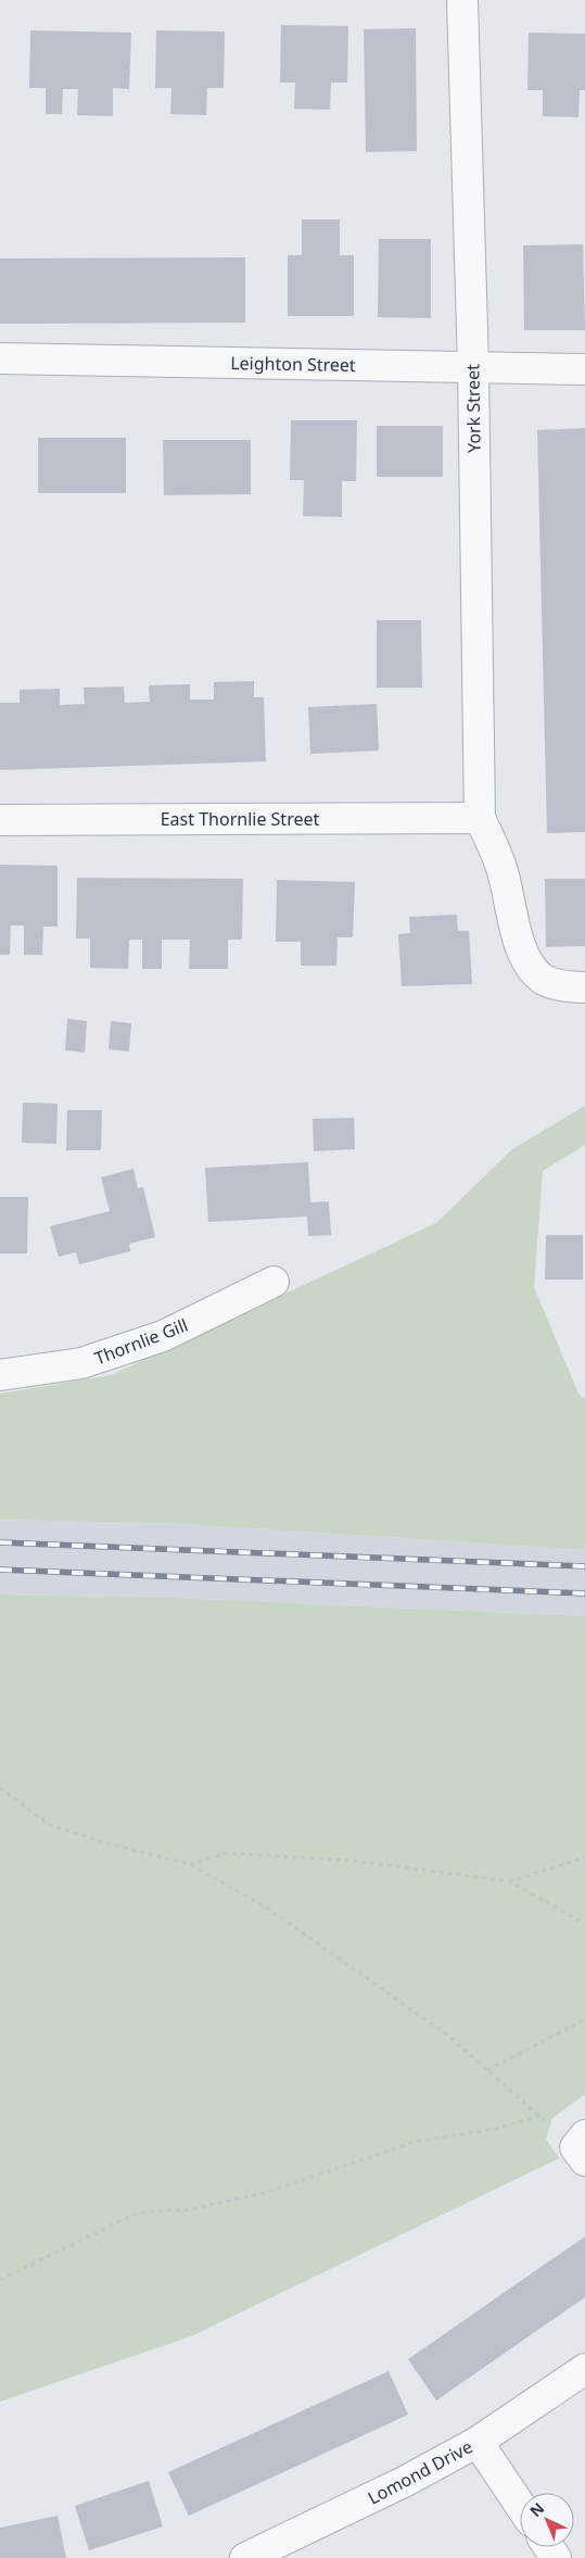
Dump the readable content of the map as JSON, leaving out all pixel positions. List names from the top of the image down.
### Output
{
  "streets": {
    "street": [
      "Leighton Street",
      "York Street",
      "East Thornlie Street",
      "Thornlie Gill",
      "Lomond Drive"
    ]
  },
  "crossings": [
    ["Leighton Street", "York Street"],
    ["York Street", "East Thornlie Street"]
  ],
  "north": "top left"
}
